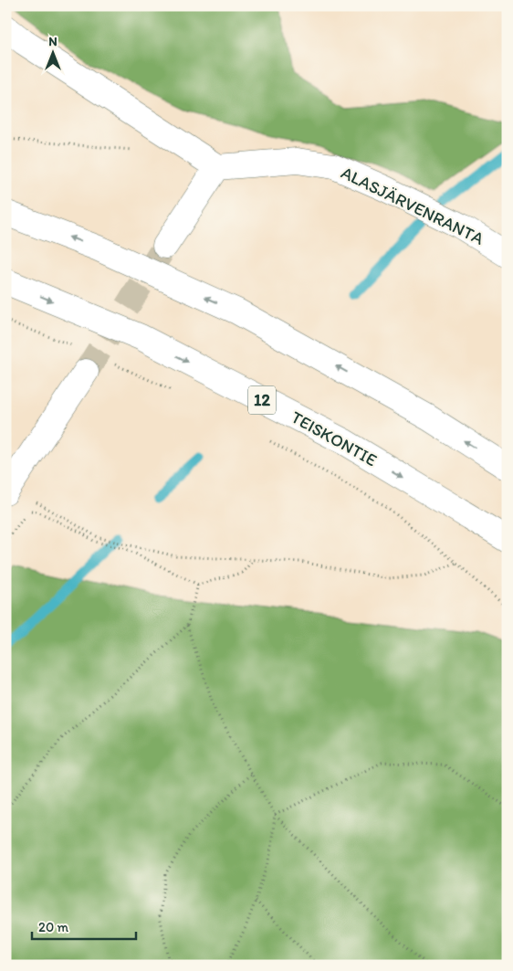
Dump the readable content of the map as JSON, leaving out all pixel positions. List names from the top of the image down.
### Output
{
  "streets": {
    "main road": ["ALASJÄRVENRANTA", "12", "TEISKONTIE"]
  },
  "scale_bar": "20 m",
  "north": "top"
}
